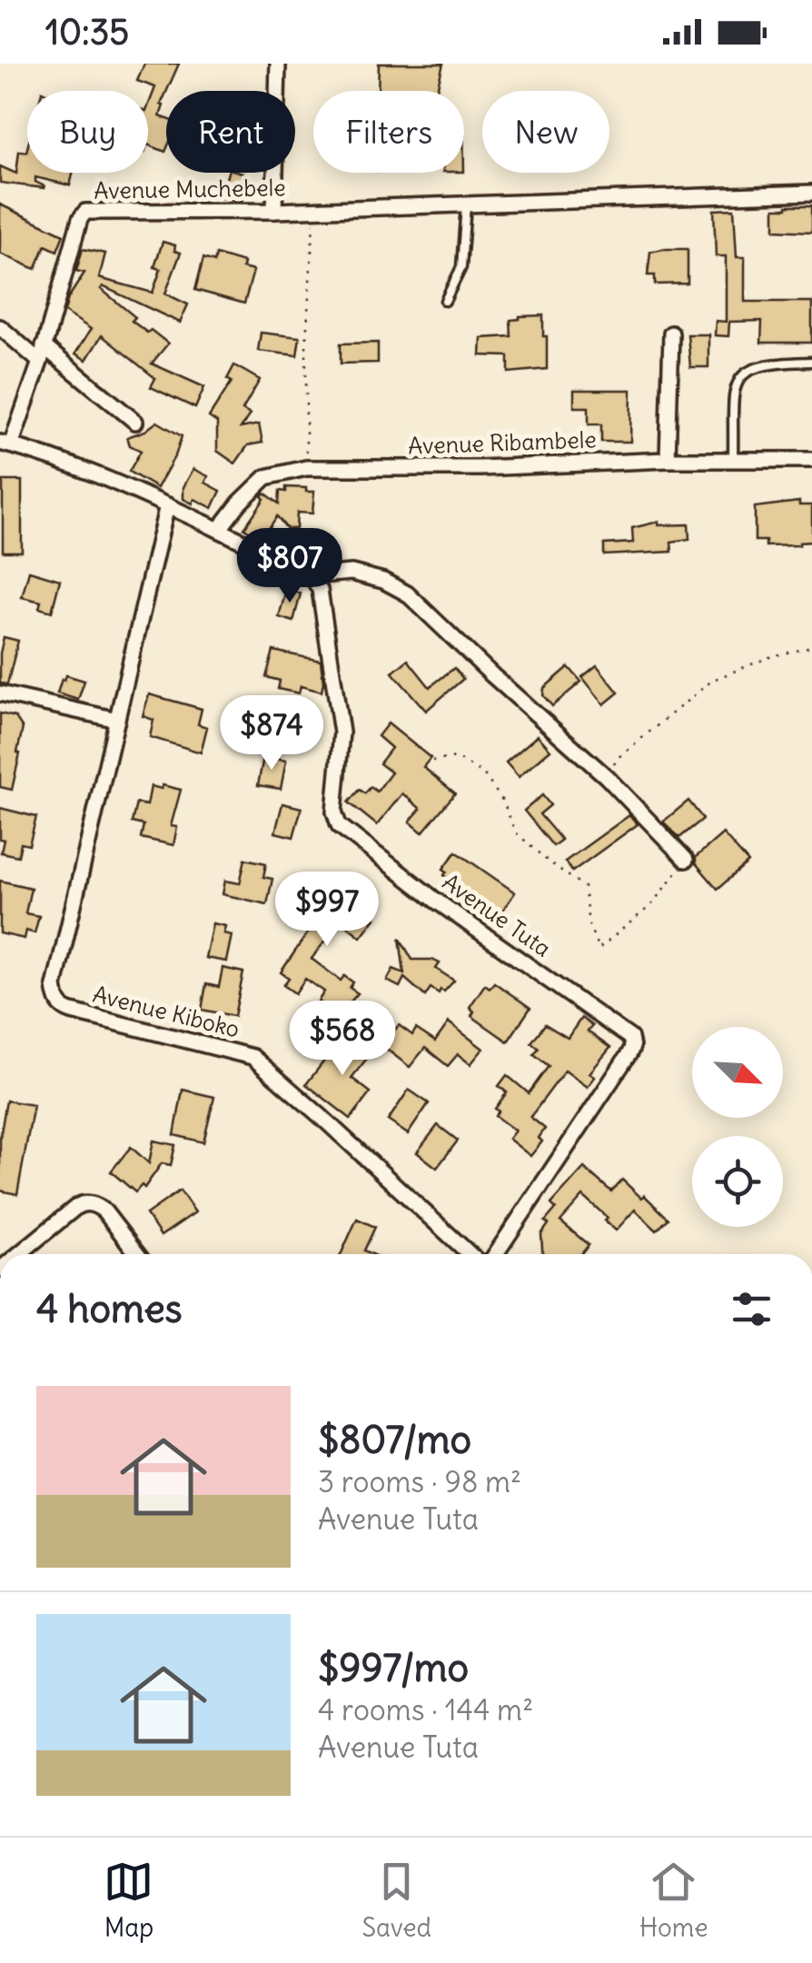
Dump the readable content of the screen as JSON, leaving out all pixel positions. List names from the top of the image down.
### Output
{
  "streets": {
    "street": [
      "Avenue Muchebele",
      "Avenue Ribambele",
      "Avenue Tuta",
      "Avenue Kiboko"
    ]
  },
  "north": "bottom right",
  "page": {
    "status": "10:35",
    "chip": [
      "Buy",
      "Rent",
      "Filters",
      "New"
    ],
    "price": [
      "$807",
      "$874",
      "$997",
      "$568"
    ],
    "heading": "4 homes",
    "list": [
      {
        "name": "$807/mo",
        "note": "3 rooms · 98 m² · Avenue Tuta"
      },
      {
        "name": "$997/mo",
        "note": "4 rooms · 144 m² · Avenue Tuta"
      }
    ],
    "tabs": ["Map", "Saved", "Home"]
  }
}
